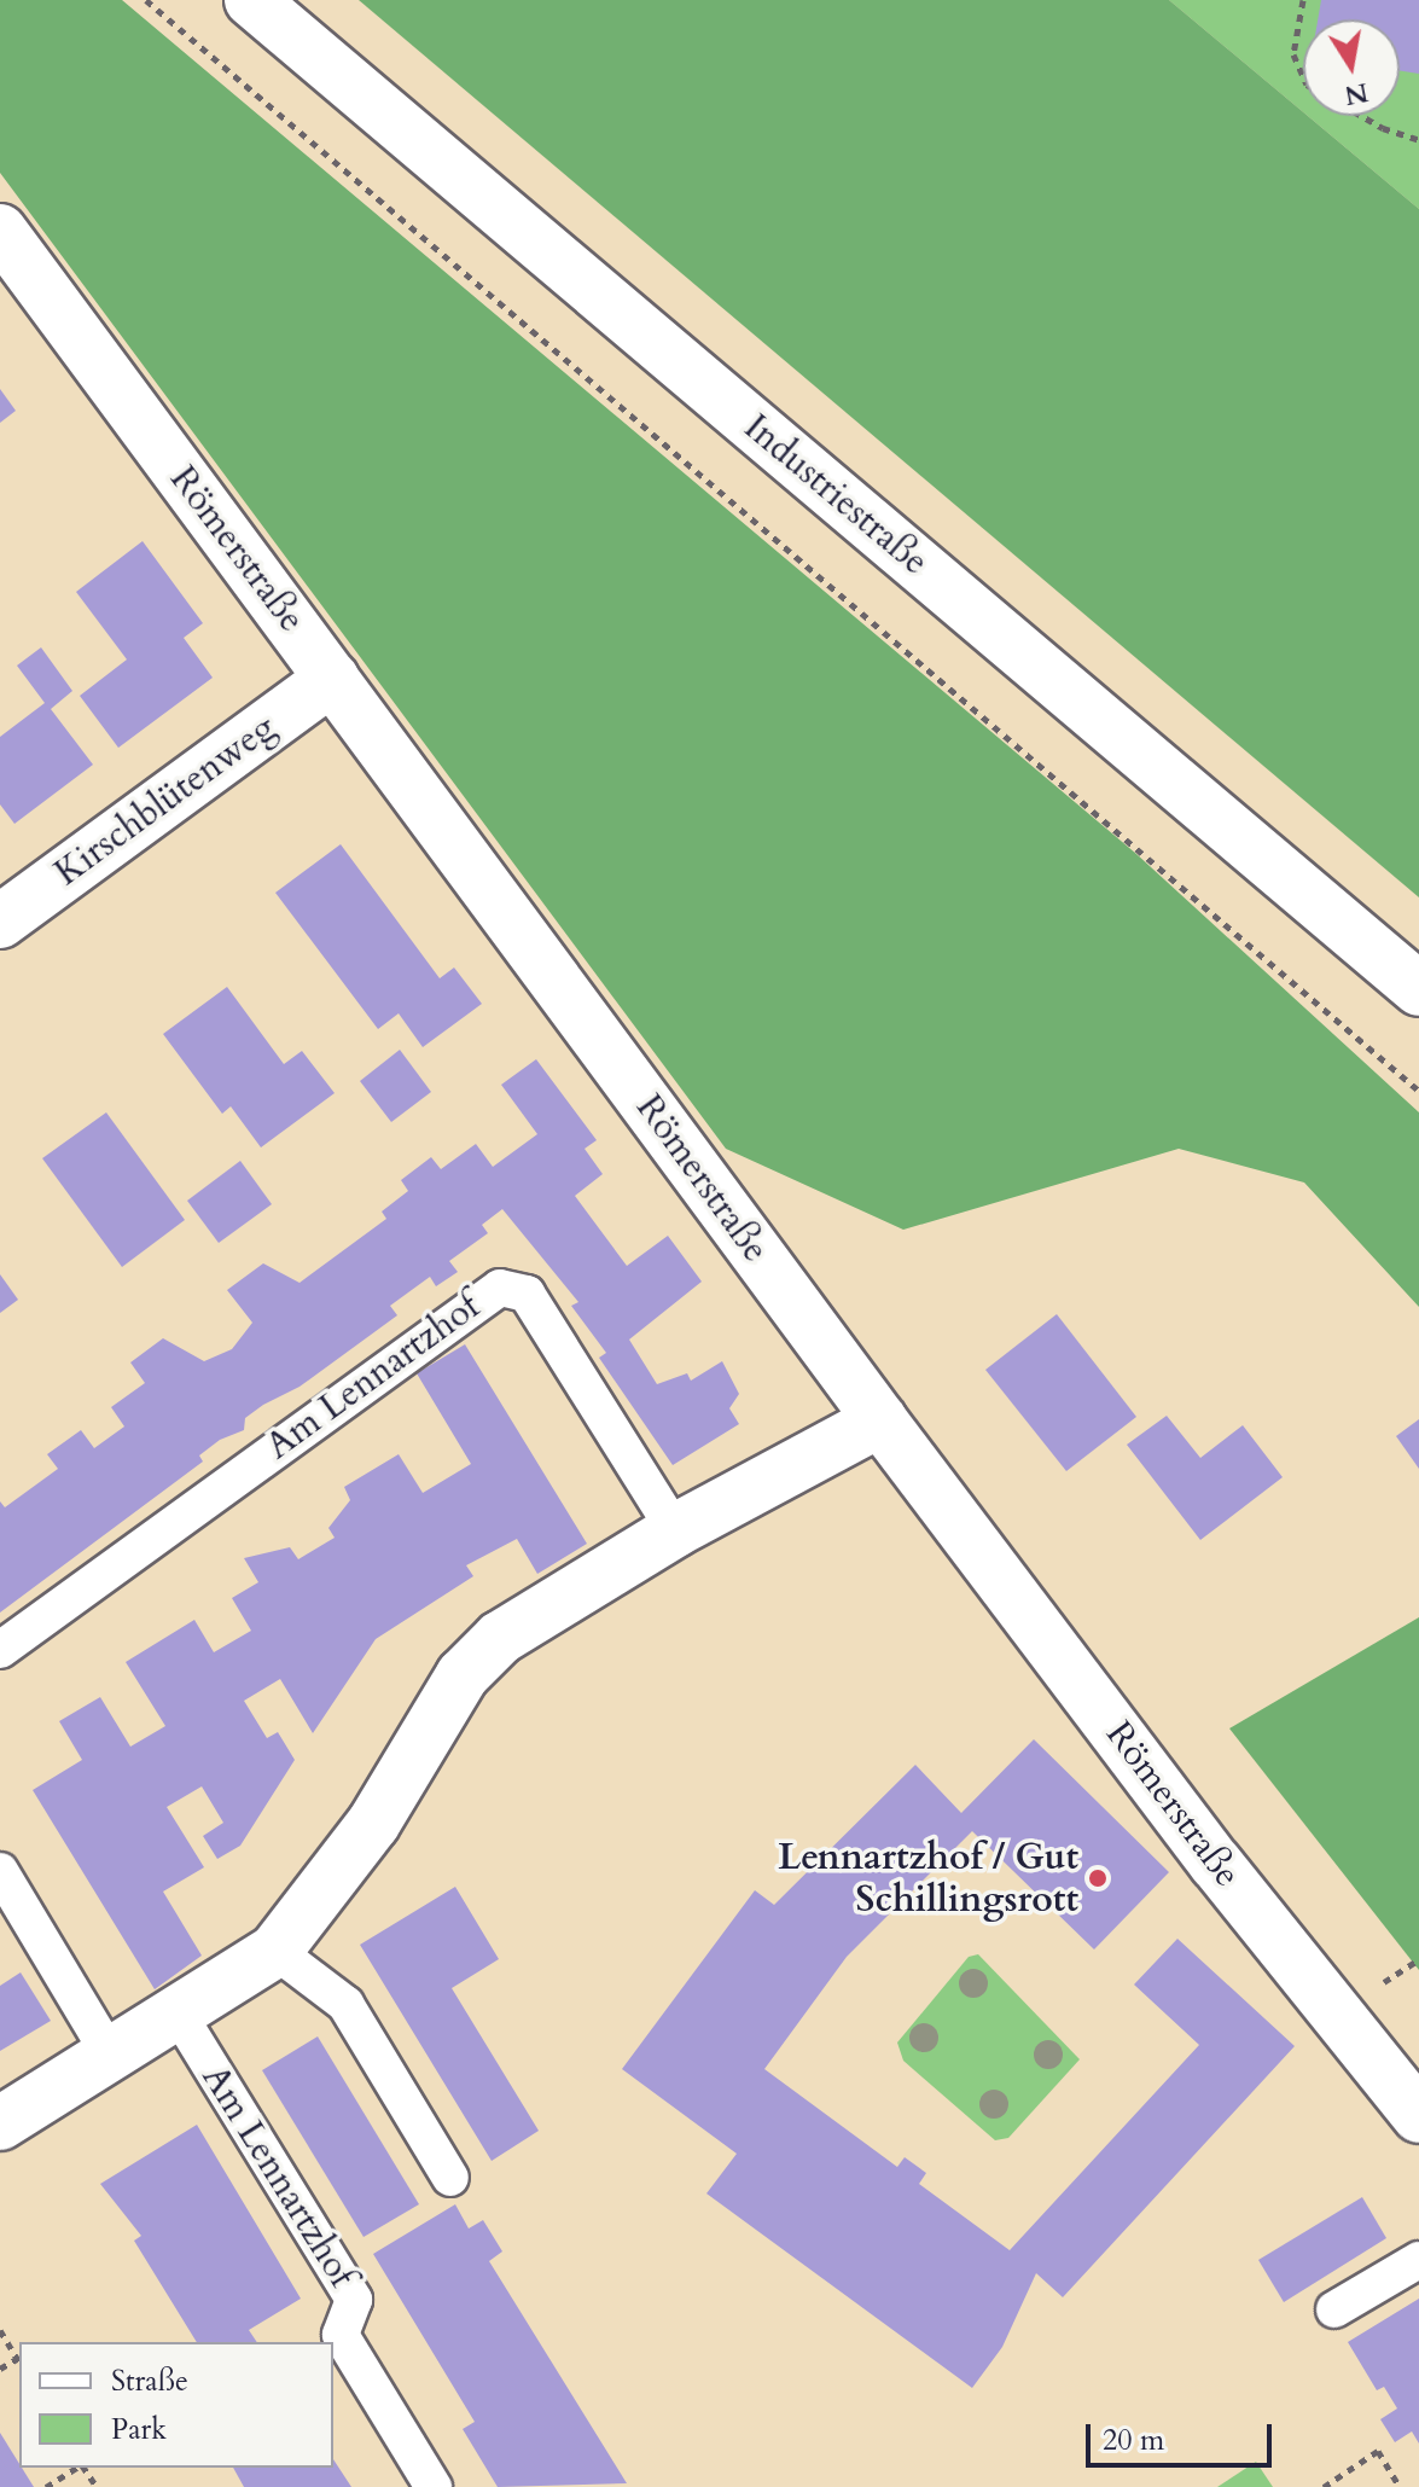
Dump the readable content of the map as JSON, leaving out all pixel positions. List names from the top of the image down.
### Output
{
  "streets": {
    "street": ["Industriestraße", "Römerstraße", "Kirschblütenweg"],
    "lane": ["Am Lennartzhof"]
  },
  "crossings": [
    ["Römerstraße", "Kirschblütenweg"]
  ],
  "places": ["Lennartzhof / Gut Schillingsrott"],
  "legend": ["Straße", "Park"],
  "scale_bar": "20 m",
  "north": "bottom"
}
